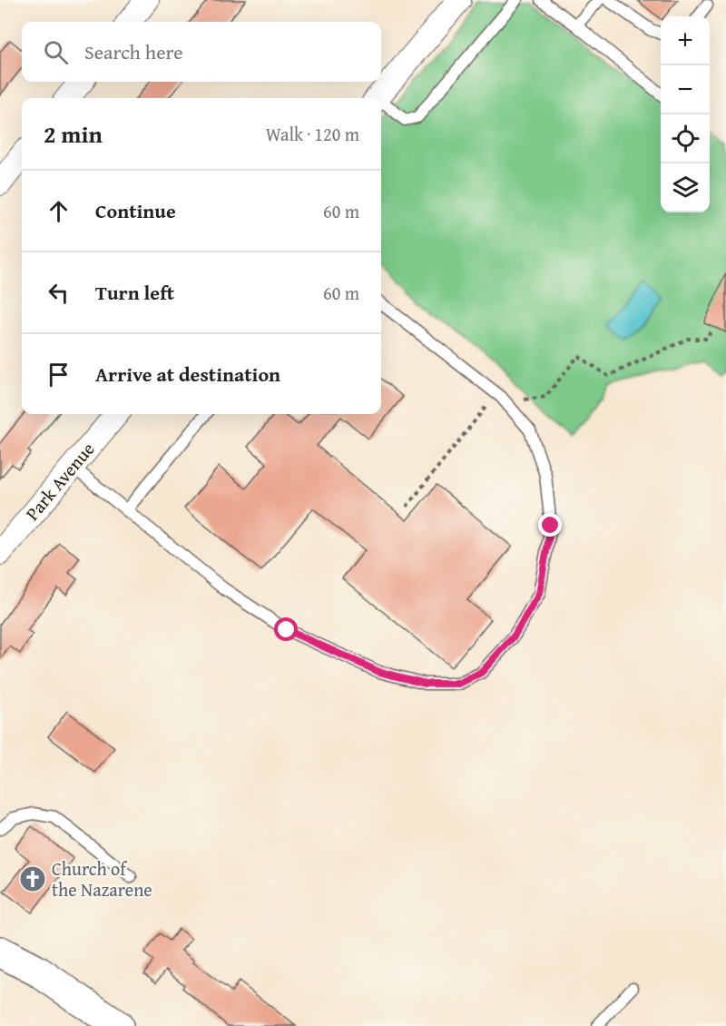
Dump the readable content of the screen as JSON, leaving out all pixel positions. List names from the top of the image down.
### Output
{
  "streets": {
    "street": ["Park Avenue"]
  },
  "places": {
    "church": ["Church of the Nazarene"]
  },
  "page": {
    "map_buttons": ["+", "−"],
    "search": "Search here",
    "heading": ["2 min", "Walk · 120 m"],
    "list": [
      ["Continue", "60 m"],
      ["Turn left", "60 m"],
      "Arrive at destination"
    ]
  }
}
